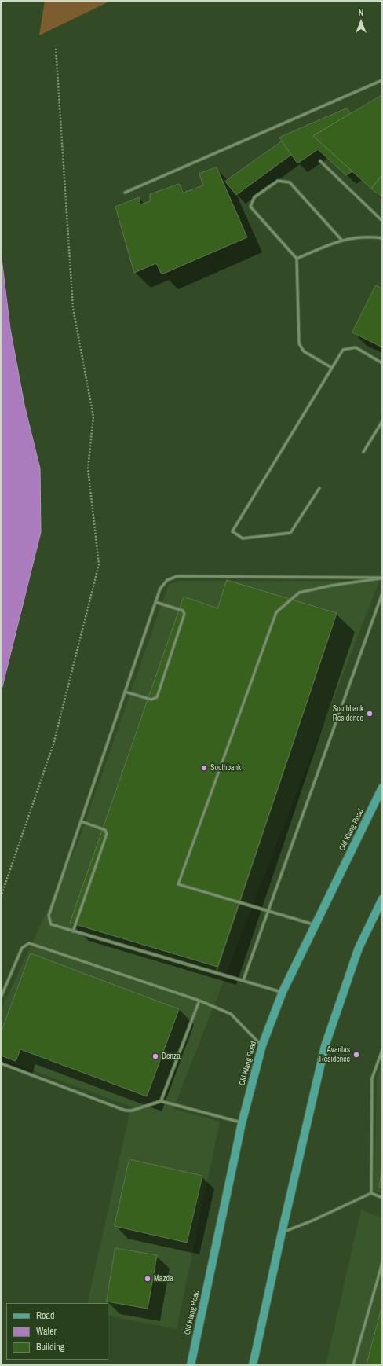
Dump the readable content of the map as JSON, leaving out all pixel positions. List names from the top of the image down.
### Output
{
  "streets": {
    "main road": ["Old Klang Road"]
  },
  "places": [
    "Southbank Residence",
    "Southbank",
    "Avantas Residence",
    "Denza",
    "Mazda"
  ],
  "legend": ["Road", "Water", "Building"],
  "north": "top"
}
